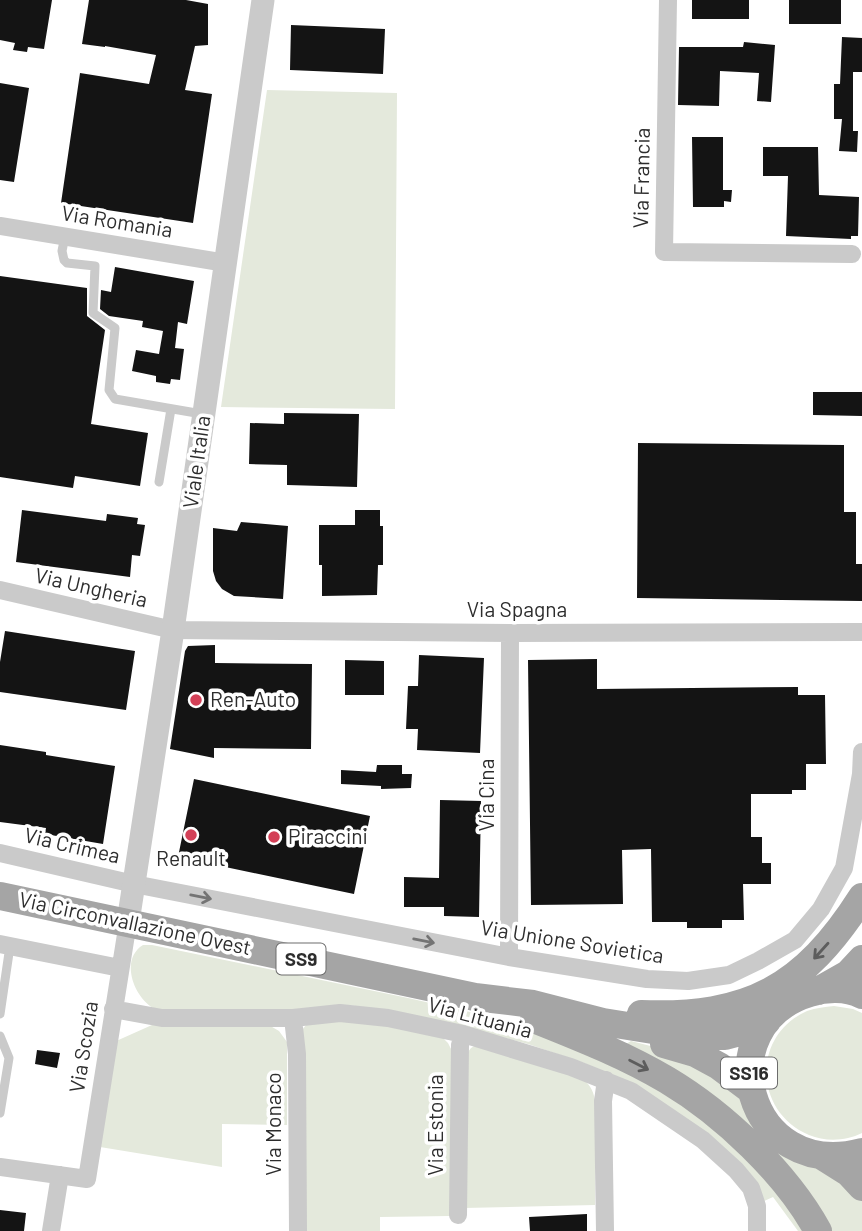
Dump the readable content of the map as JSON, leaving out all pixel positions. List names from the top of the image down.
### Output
{
  "streets": {
    "main road": ["Via Circonvallazione Ovest", "SS9", "SS16"],
    "street": [
      "Via Francia",
      "Via Romania",
      "Viale Italia",
      "Via Ungheria",
      "Via Spagna",
      "Via Cina",
      "Via Crimea",
      "Via Unione Sovietica",
      "Via Lituania",
      "Via Scozia",
      "Via Monaco",
      "Via Estonia"
    ]
  },
  "crossings": [
    ["Via Romania", "Viale Italia"],
    ["Viale Italia", "Via Ungheria"],
    ["Viale Italia", "Via Spagna"],
    ["Viale Italia", "Via Crimea"],
    ["Viale Italia", "Via Circonvallazione Ovest"],
    ["Viale Italia", "Via Unione Sovietica"],
    ["Viale Italia", "Via Scozia"],
    ["Via Ungheria", "Via Spagna"],
    ["Via Spagna", "Via Cina"],
    ["Via Cina", "Via Unione Sovietica"],
    ["Via Crimea", "Via Unione Sovietica"],
    ["Via Circonvallazione Ovest", "Via Scozia"],
    ["Via Circonvallazione Ovest", "SS16"],
    ["Via Lituania", "Via Scozia"],
    ["Via Lituania", "Via Monaco"],
    ["Via Lituania", "Via Estonia"]
  ],
  "one_way": ["Via Unione Sovietica"],
  "places": ["Ren-Auto", "Renault", "Piraccini"]
}
